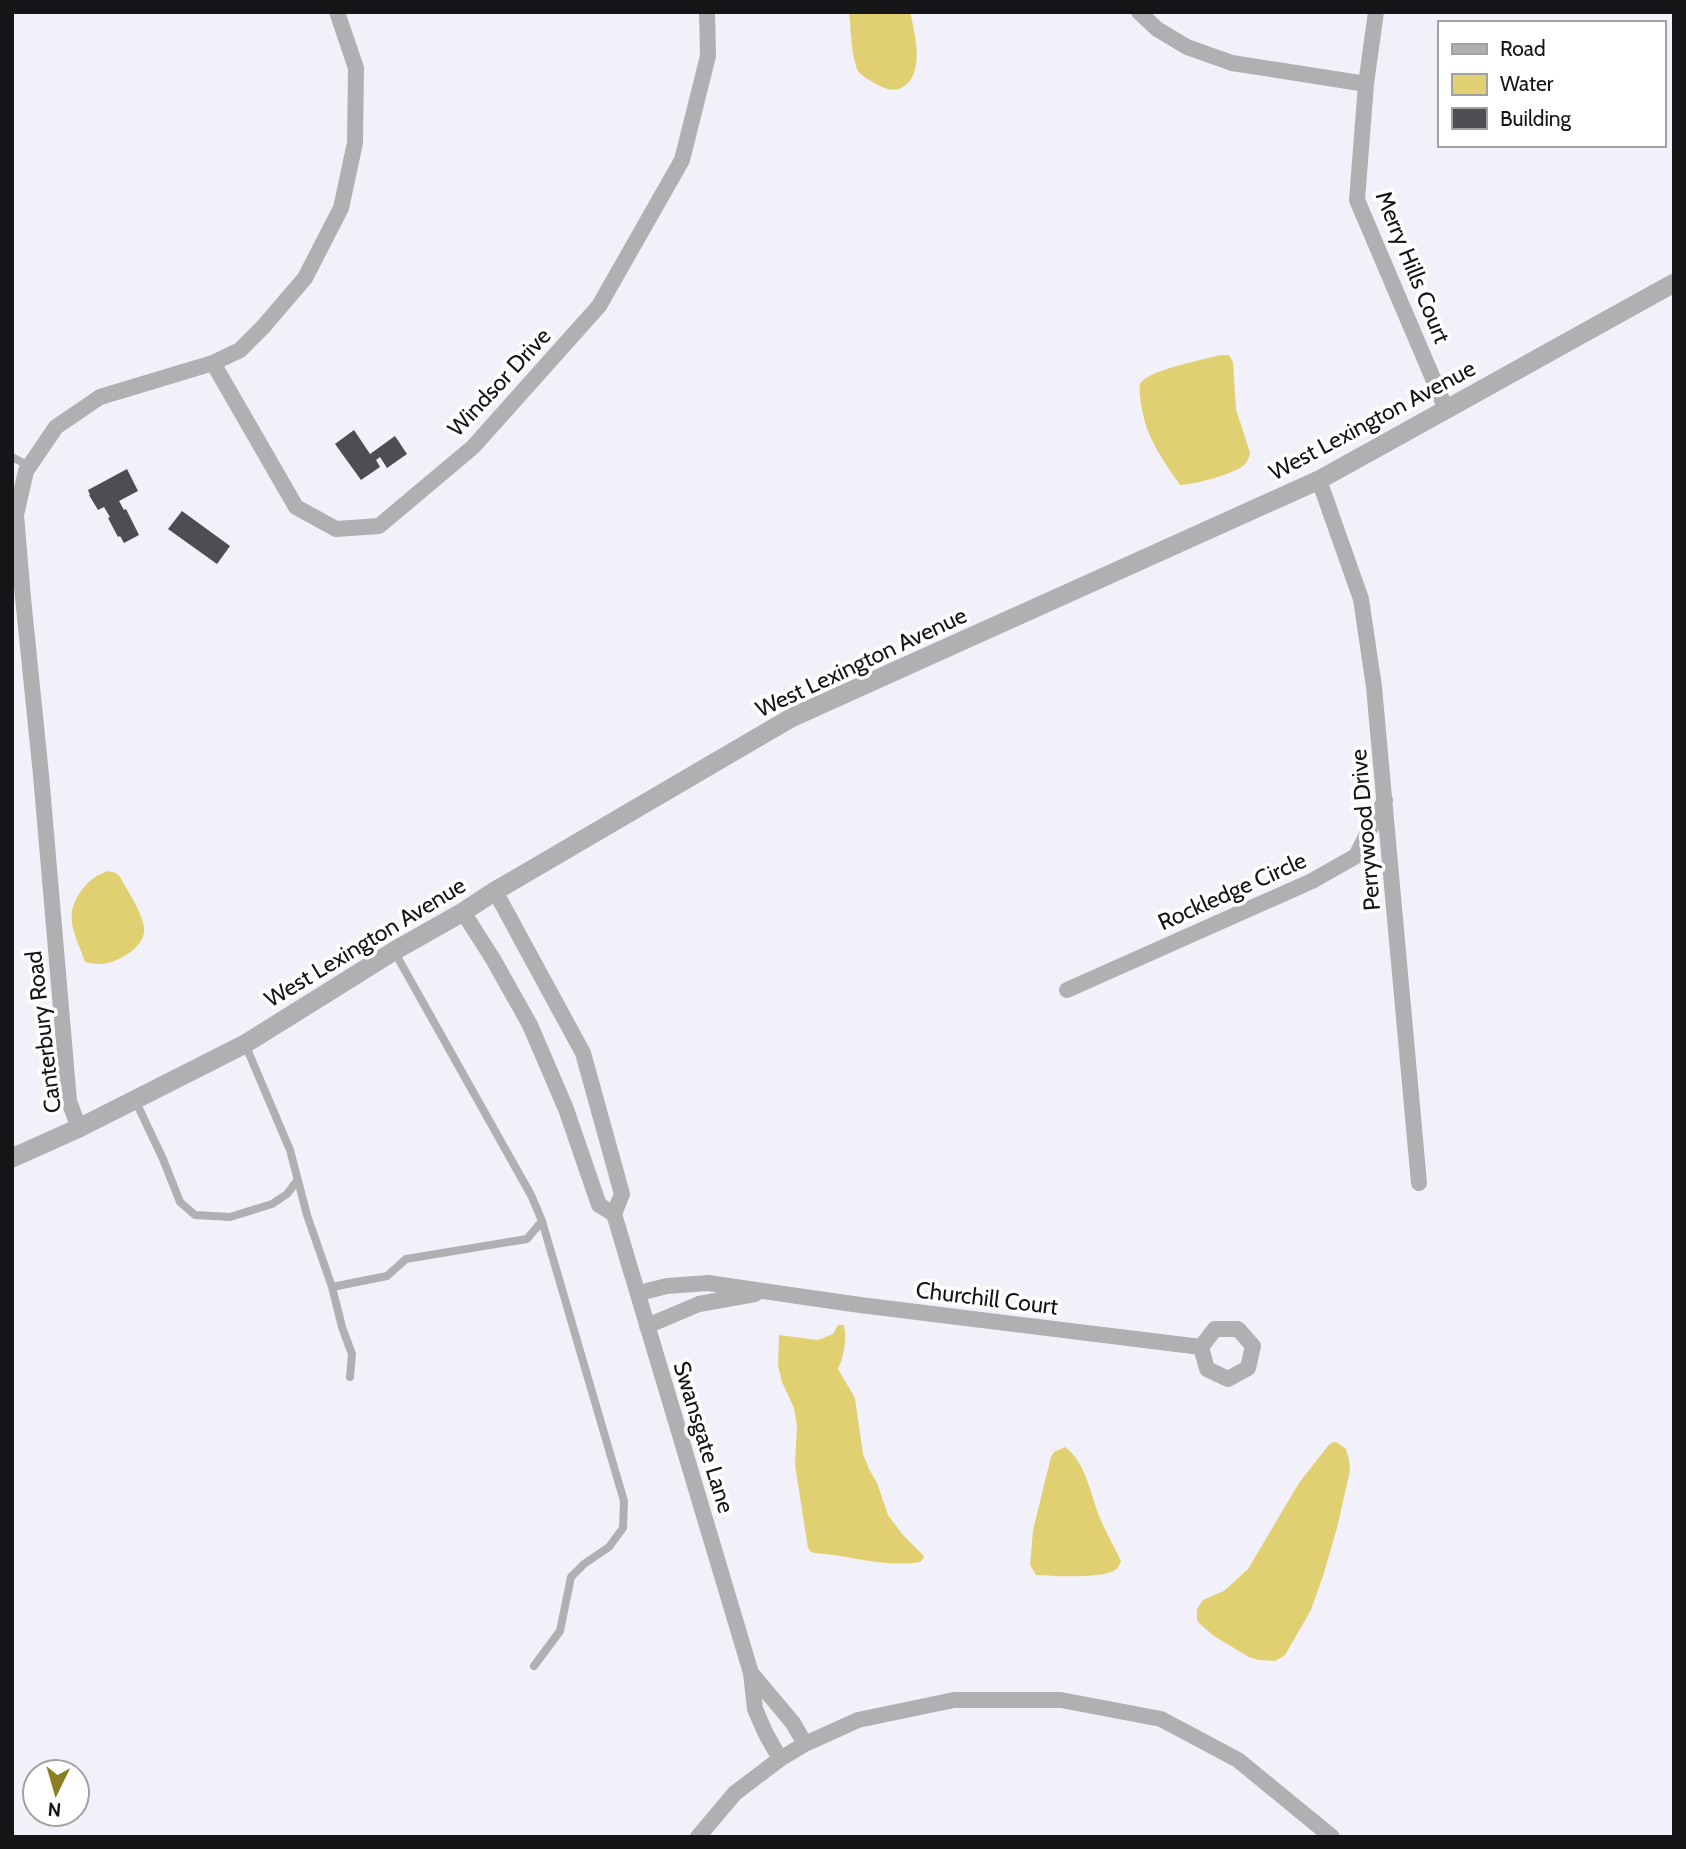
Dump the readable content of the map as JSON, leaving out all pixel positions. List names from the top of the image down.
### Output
{
  "streets": {
    "street": [
      "Merry Hills Court",
      "Windsor Drive",
      "West Lexington Avenue",
      "Perrywood Drive",
      "Rockledge Circle",
      "Canterbury Road",
      "Churchill Court",
      "Swansgate Lane"
    ]
  },
  "crossings": [
    ["Merry Hills Court", "West Lexington Avenue"],
    ["Windsor Drive", "Canterbury Road"],
    ["West Lexington Avenue", "Perrywood Drive"],
    ["West Lexington Avenue", "Canterbury Road"],
    ["West Lexington Avenue", "Swansgate Lane"],
    ["Perrywood Drive", "Rockledge Circle"],
    ["Churchill Court", "Swansgate Lane"]
  ],
  "legend": ["Road", "Water", "Building"],
  "north": "bottom"
}
